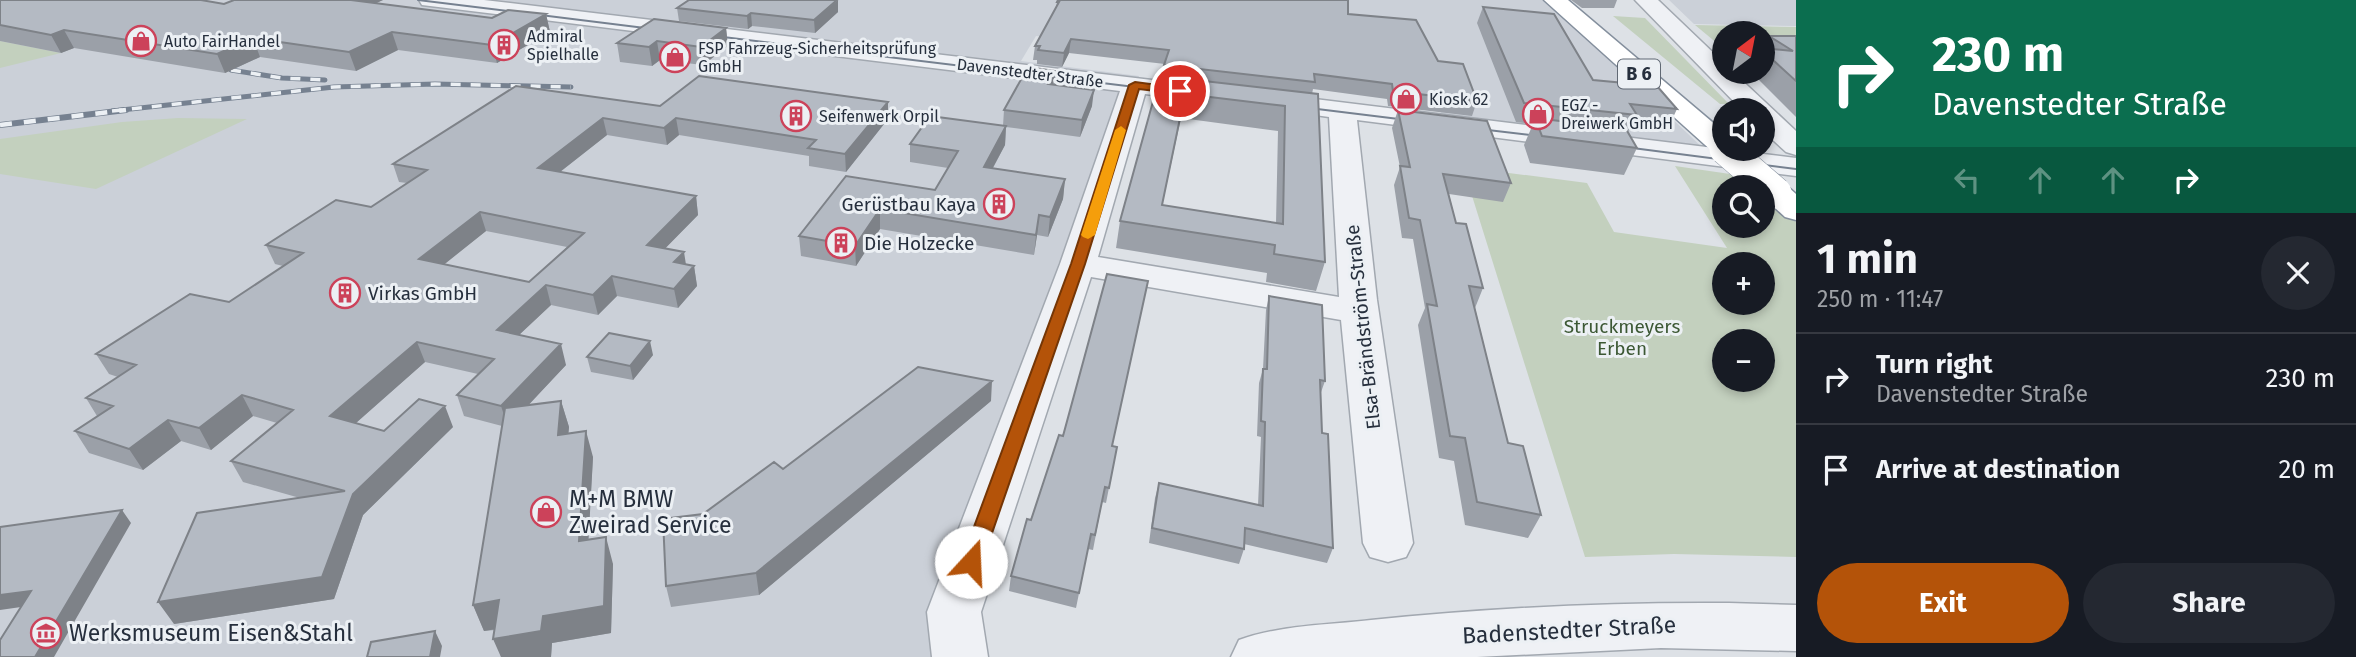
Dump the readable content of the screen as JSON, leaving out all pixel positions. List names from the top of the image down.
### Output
{
  "streets": {
    "highway": ["B 6"],
    "street": ["Davenstedter Straße", "Elsa-Brändström-Straße", "Badenstedter Straße"]
  },
  "crossings": [
    ["Davenstedter Straße", "Elsa-Brändström-Straße"]
  ],
  "parks": ["Struckmeyers Erben"],
  "places": {
    "shop": [
      "Auto FairHandel",
      "FSP Fahrzeug-Sicherheitsprüfung GmbH",
      "Kiosk 62",
      "EGZ - Dreiwerk GmbH",
      "M+M BMW Zweirad Service"
    ],
    "building": [
      "Admiral Spielhalle",
      "Seifenwerk Orpil",
      "Gerüstbau Kaya",
      "Die Holzecke",
      "Virkas GmbH"
    ],
    "museum": ["Werksmuseum Eisen&Stahl"]
  },
  "north": "top right",
  "page": {
    "turn": ["230 m", "Davenstedter Straße"],
    "map_buttons": ["+", "−"],
    "heading": ["1 min", "250 m · 11:47"],
    "list": [
      {
        "name": "Turn right",
        "note": "Davenstedter Straße",
        "value": "230 m"
      },
      {
        "name": "Arrive at destination",
        "value": "20 m"
      }
    ],
    "buttons": ["Exit", "Share"]
  }
}
